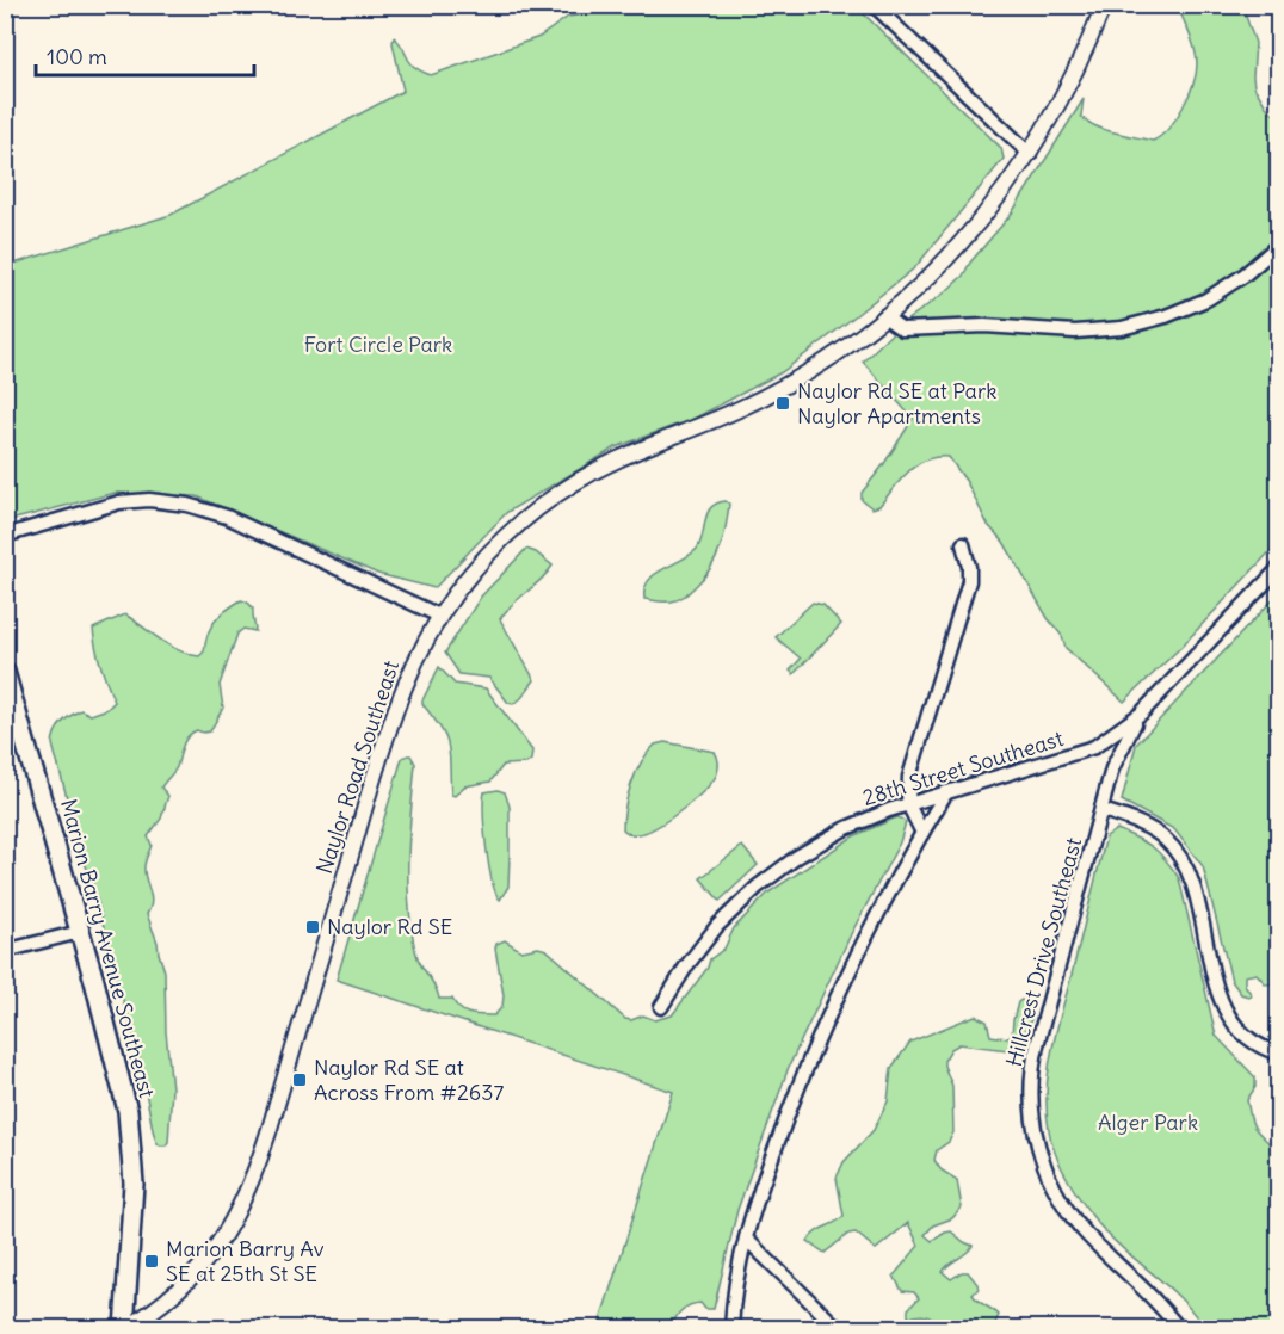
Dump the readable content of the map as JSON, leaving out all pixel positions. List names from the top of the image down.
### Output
{
  "streets": {
    "main road": ["Marion Barry Avenue Southeast"],
    "street": ["Naylor Road Southeast", "28th Street Southeast", "Hillcrest Drive Southeast"]
  },
  "crossings": [
    ["Naylor Road Southeast", "Marion Barry Avenue Southeast"],
    ["28th Street Southeast", "Hillcrest Drive Southeast"]
  ],
  "parks": ["Fort Circle Park", "Alger Park"],
  "places": {
    "transit": [
      "Naylor Rd SE at Park Naylor Apartments",
      "Naylor Rd SE",
      "Naylor Rd SE at Across From #2637",
      "Marion Barry Av SE at 25th St SE"
    ]
  },
  "scale_bar": "100 m"
}
